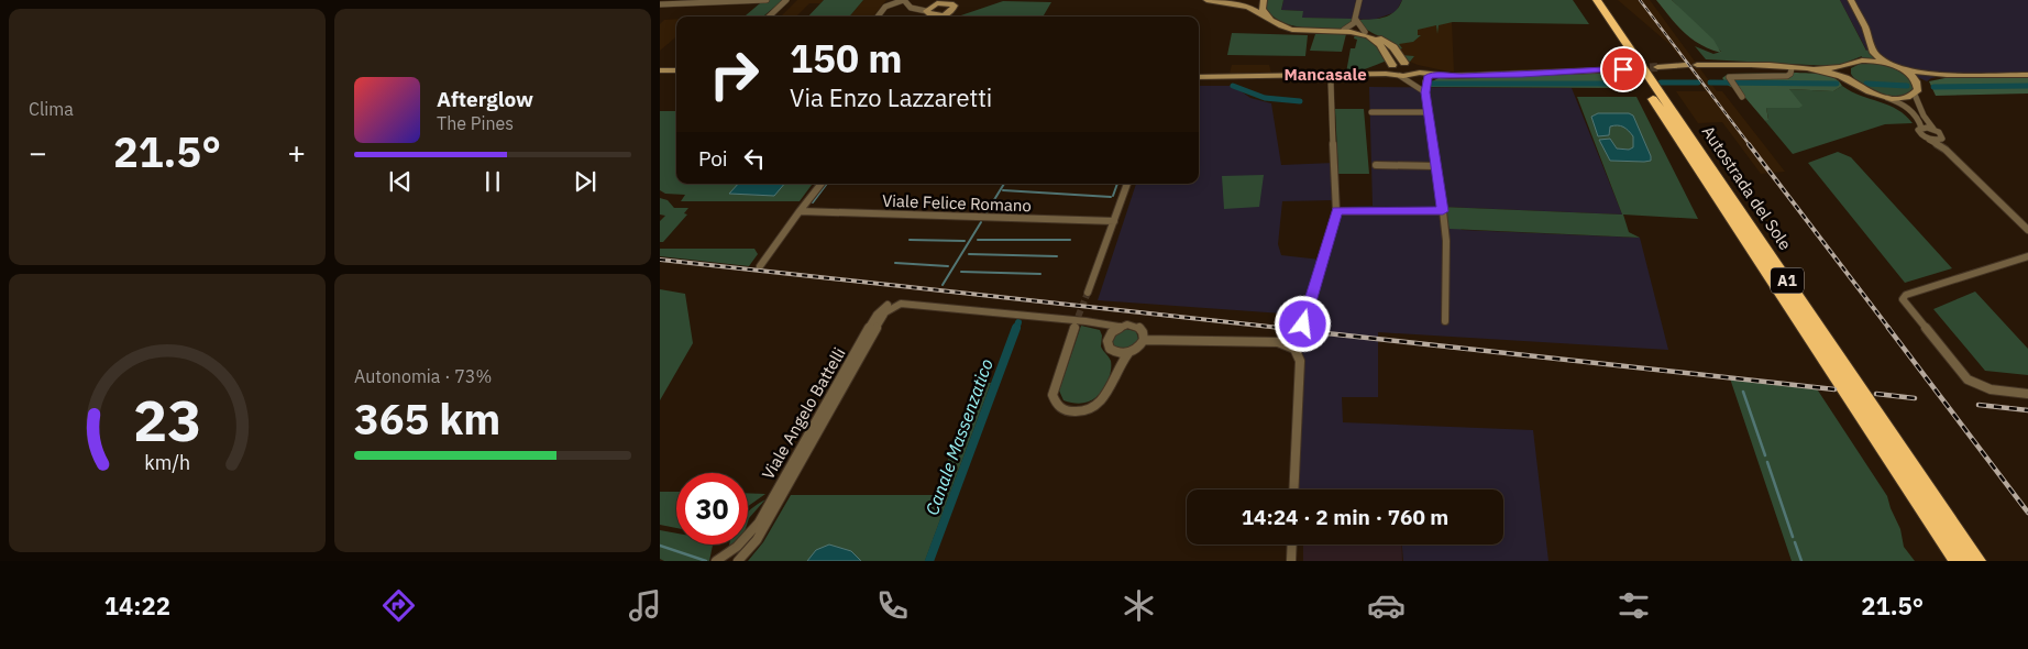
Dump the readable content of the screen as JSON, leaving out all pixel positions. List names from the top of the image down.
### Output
{
  "streets": {
    "highway": ["Autostrada del Sole", "A1"],
    "street": ["Viale Felice Romano", "Viale Angelo Battelli"]
  },
  "districts": ["Mancasale"],
  "water": ["Canale Massenzatico"],
  "page": {
    "tile": [
      "Clima",
      ["Autonomia · 73%", "365 km"]
    ],
    "turn": ["150 m", "Via Enzo Lazzaretti"],
    "song": ["Afterglow", "The Pines"],
    "heat": ["−", "21.5°", "+"],
    "then": "Poi",
    "limit": "30",
    "trip": "14:24 · 2 min · 760 m",
    "tabs": ["14:22", "21.5°"],
    "gauge": ["23", "km/h"]
  }
}
